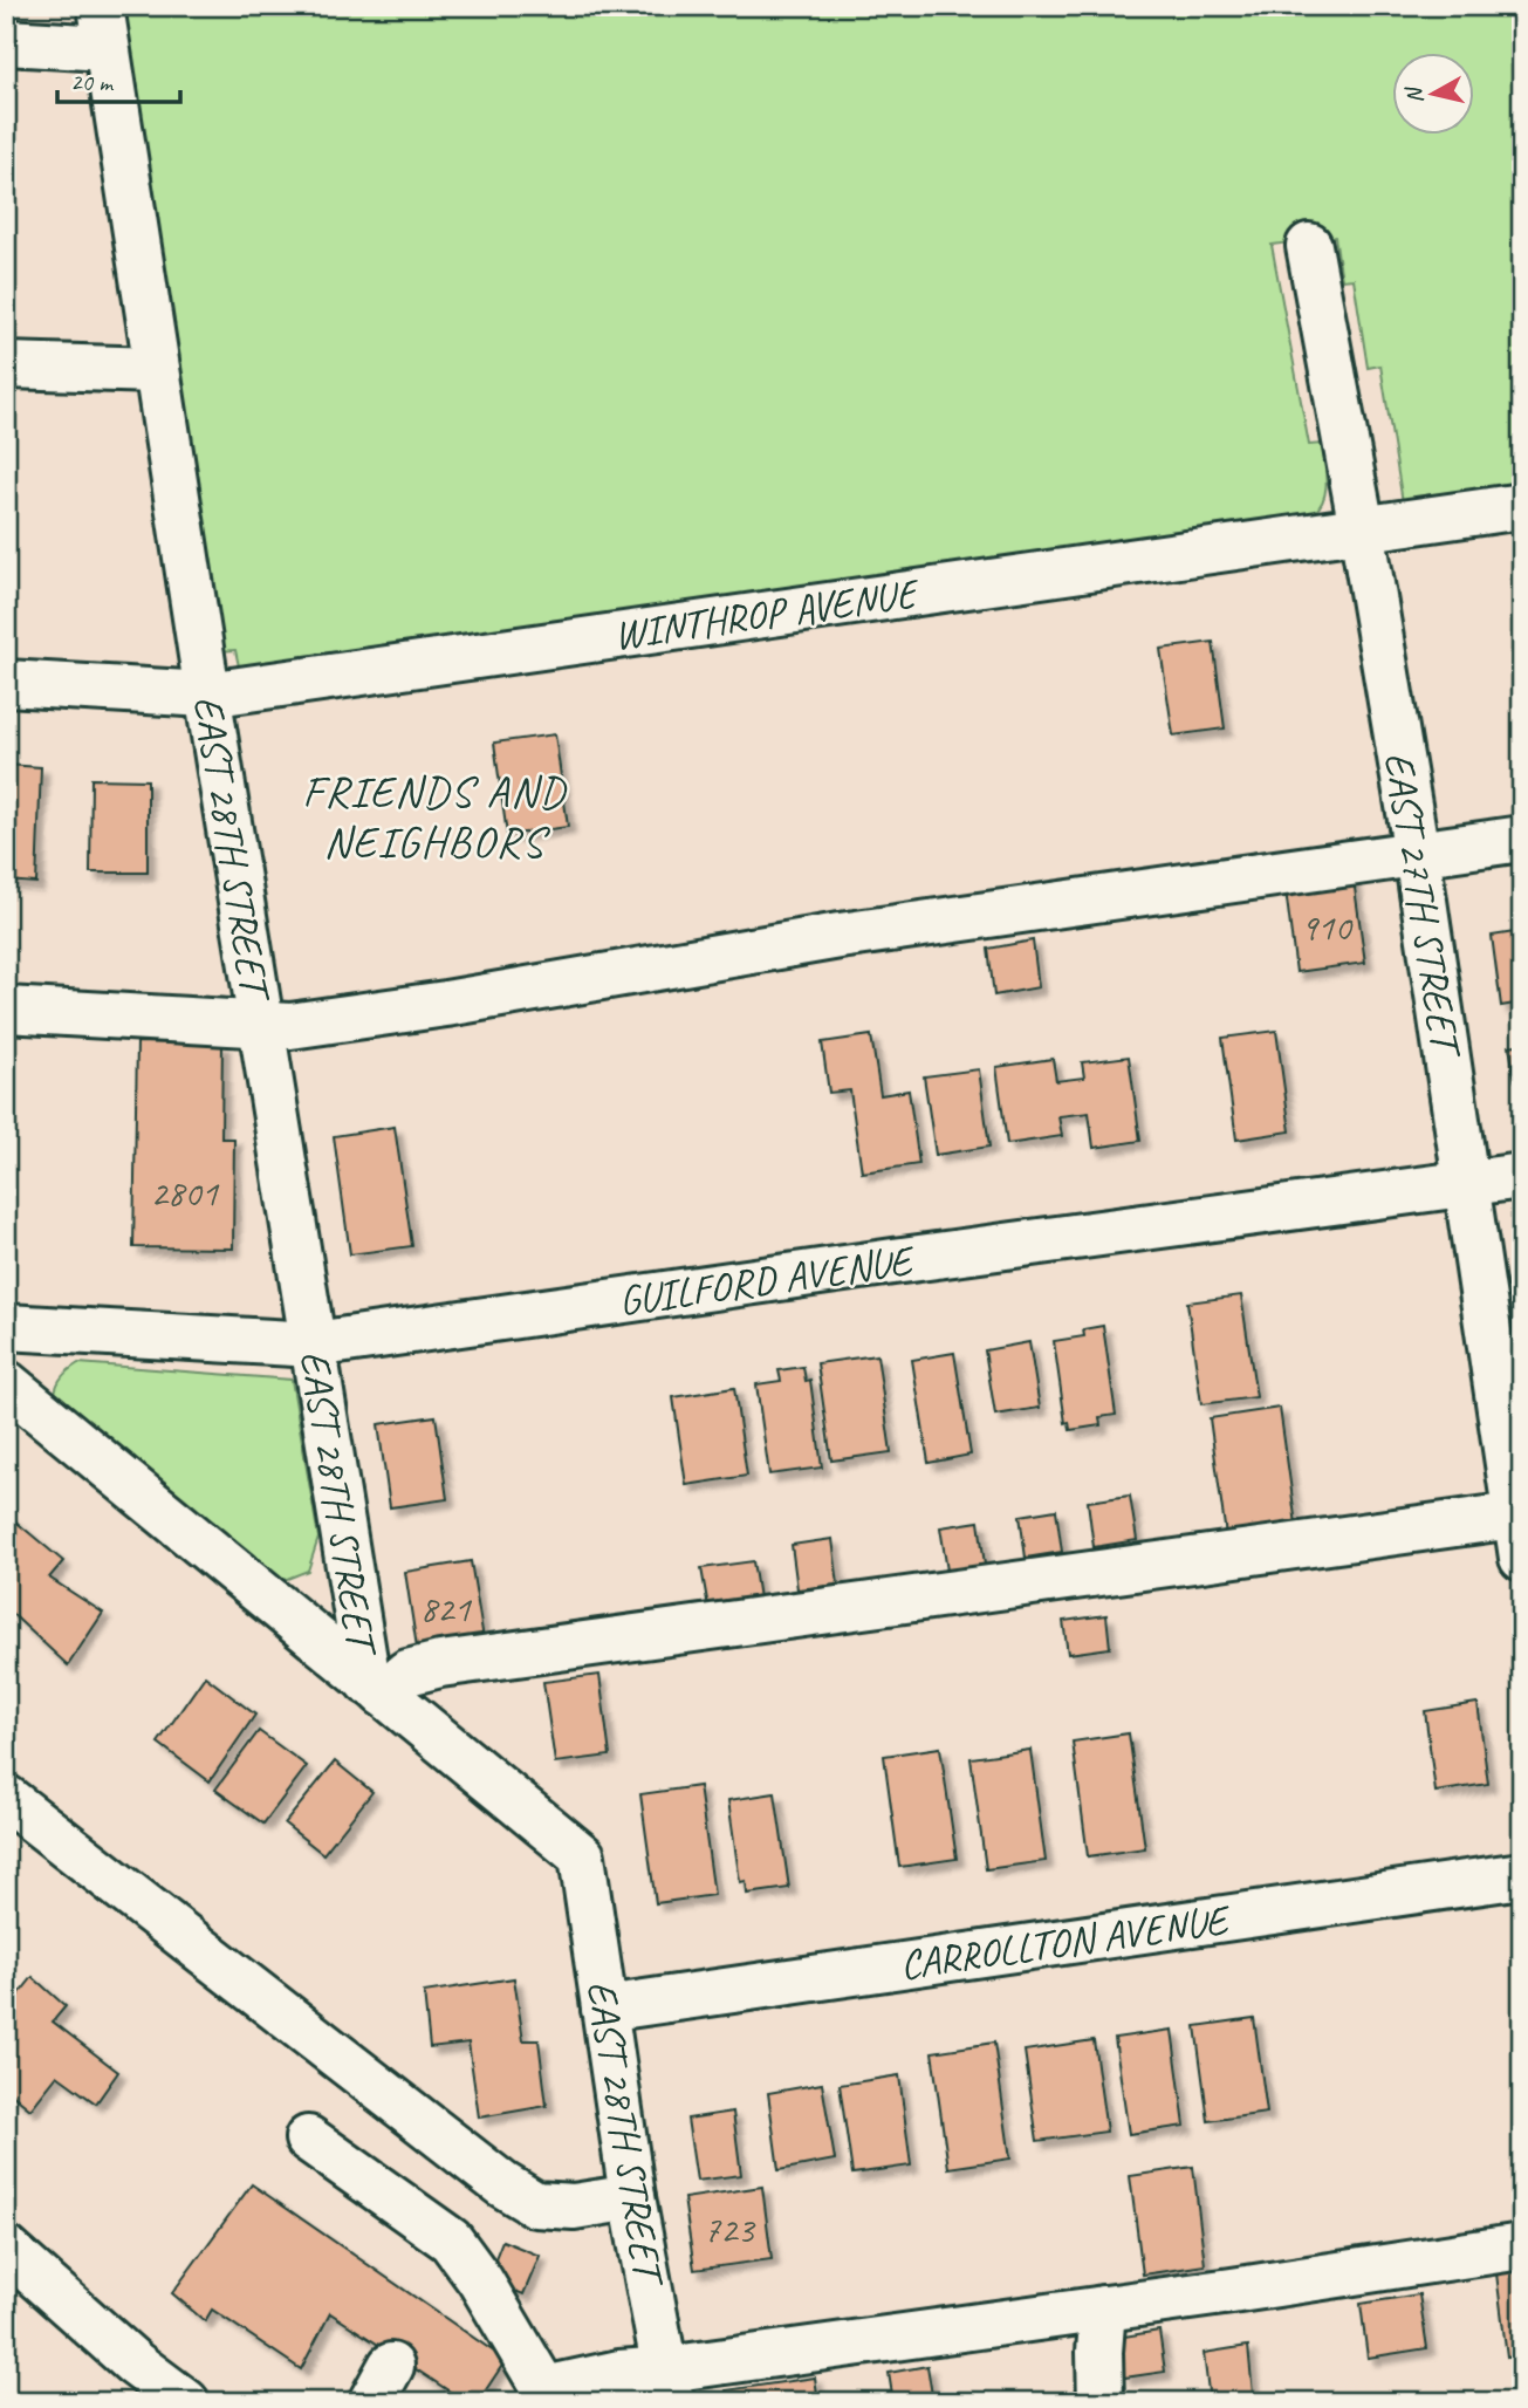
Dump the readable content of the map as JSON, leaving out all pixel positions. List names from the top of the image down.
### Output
{
  "streets": {
    "street": [
      "WINTHROP AVENUE",
      "EAST 28TH STREET",
      "EAST 27TH STREET",
      "GUILFORD AVENUE",
      "CARROLLTON AVENUE"
    ]
  },
  "crossings": [
    ["WINTHROP AVENUE", "EAST 28TH STREET"],
    ["WINTHROP AVENUE", "EAST 27TH STREET"],
    ["EAST 28TH STREET", "GUILFORD AVENUE"],
    ["EAST 28TH STREET", "CARROLLTON AVENUE"],
    ["EAST 27TH STREET", "GUILFORD AVENUE"]
  ],
  "districts": ["FRIENDS AND NEIGHBORS"],
  "house_numbers": [
    "910",
    "2801",
    "821",
    "723"
  ],
  "scale_bar": "20 m",
  "north": "left"
}
